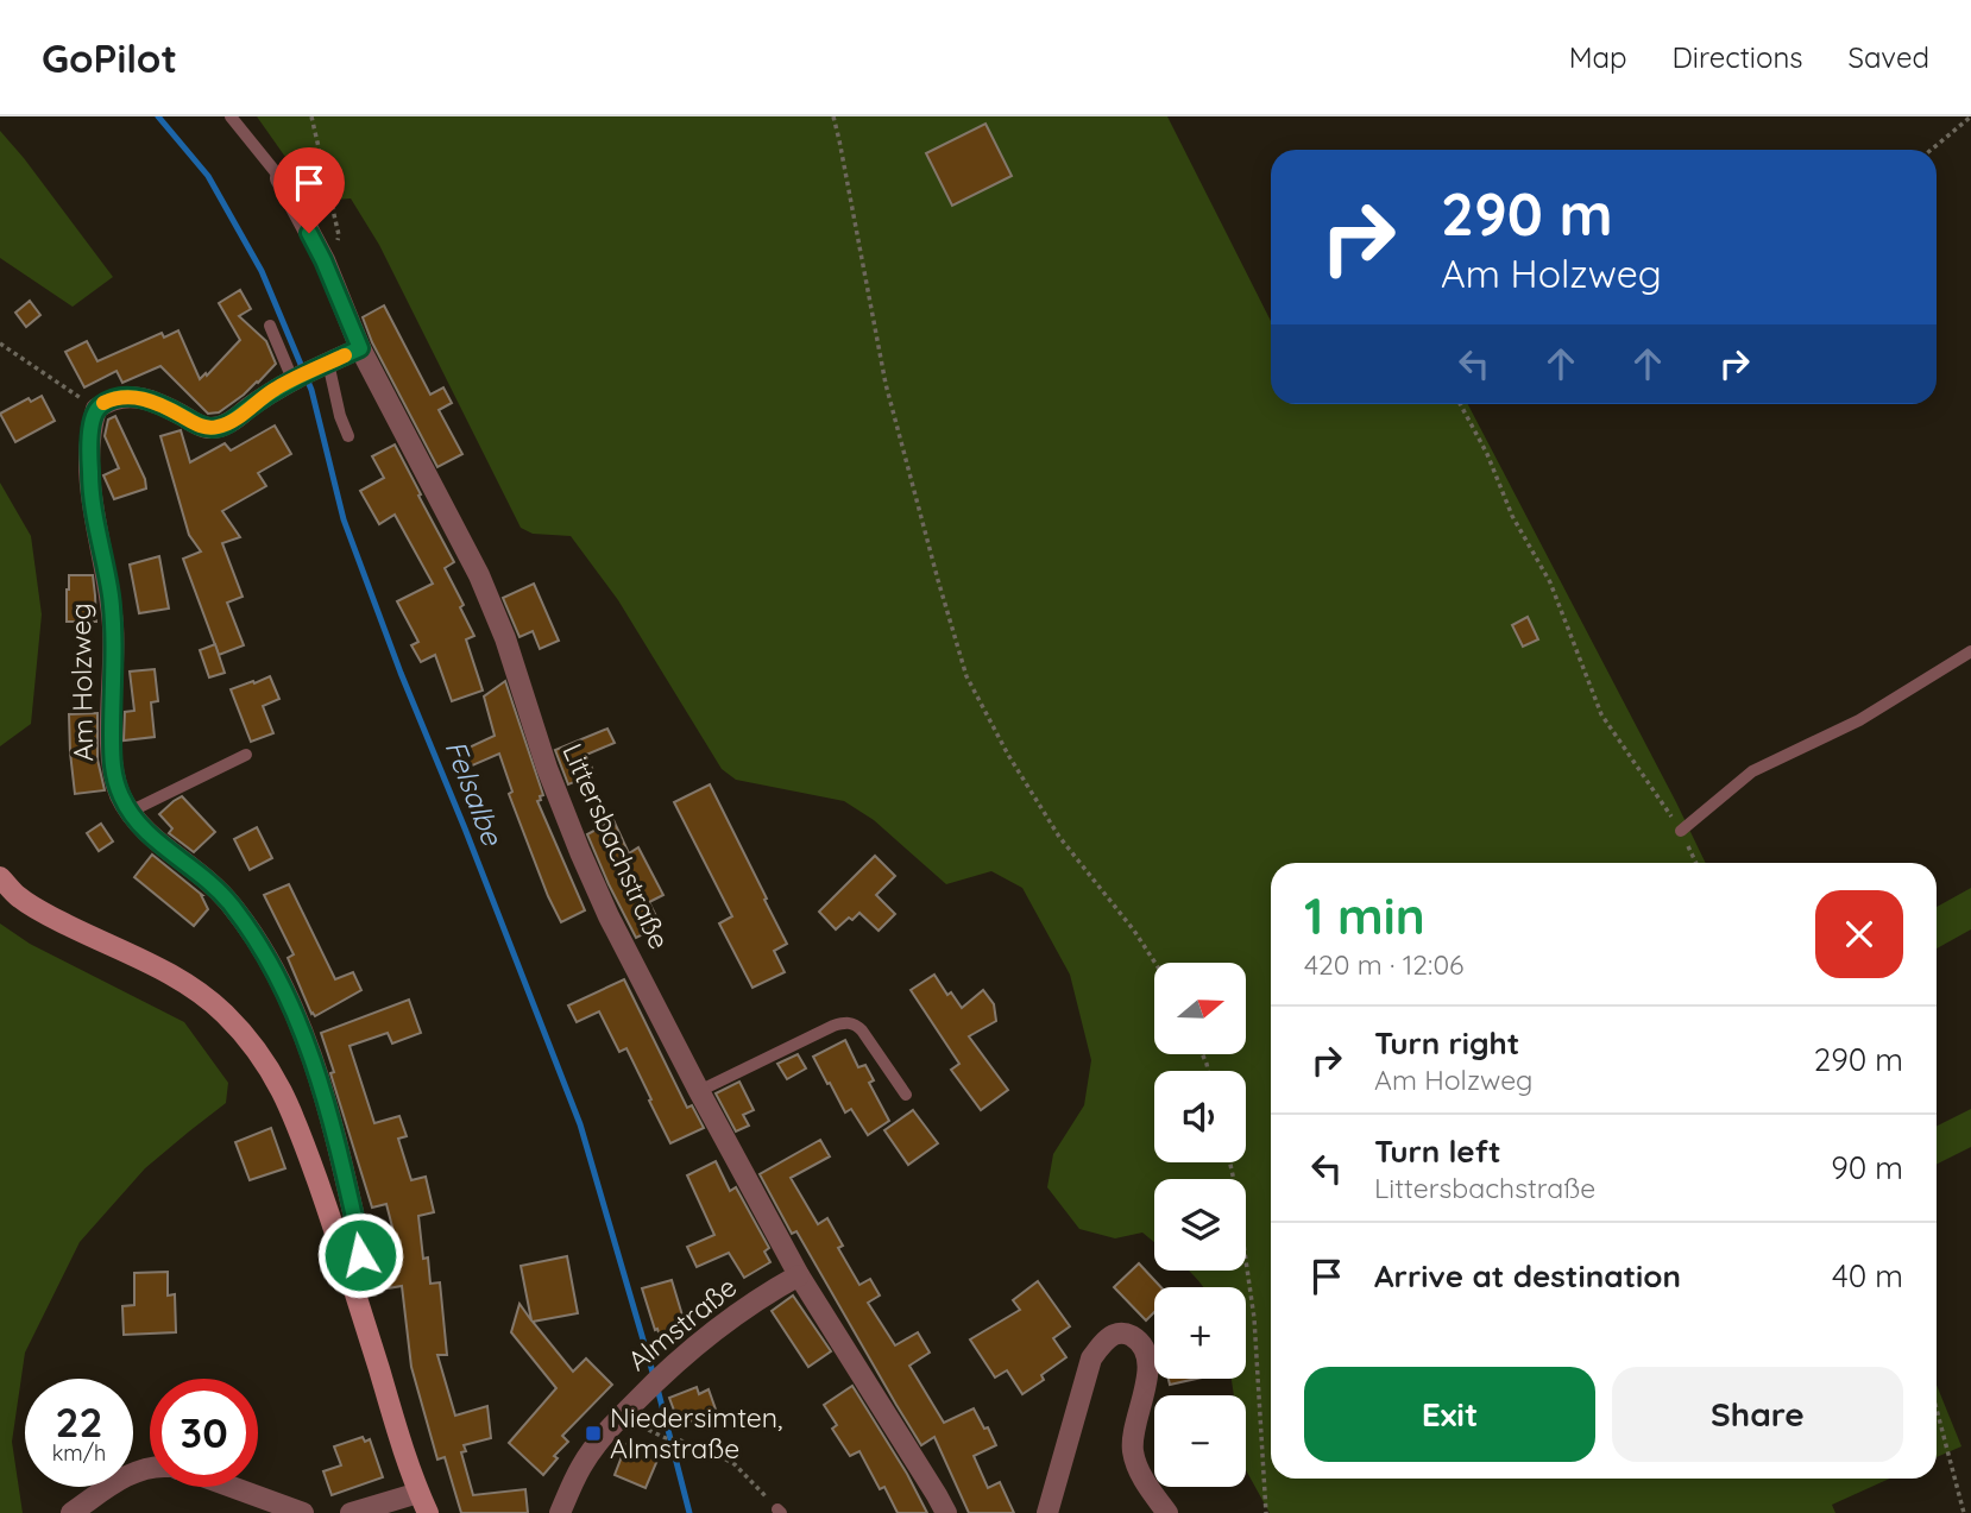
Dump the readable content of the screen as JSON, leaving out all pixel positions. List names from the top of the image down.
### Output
{
  "streets": {
    "street": ["Am Holzweg", "Littersbachstraße", "Almstraße"]
  },
  "crossings": [
    ["Littersbachstraße", "Almstraße"]
  ],
  "water": ["Felsalbe"],
  "places": {
    "transit": ["Niedersimten, Almstraße"]
  },
  "north": "right",
  "page": {
    "header": "GoPilot",
    "nav": ["Map", "Directions", "Saved"],
    "turn": ["290 m", "Am Holzweg"],
    "heading": ["1 min", "420 m · 12:06"],
    "map_buttons": ["+", "−"],
    "list": [
      {
        "name": "Turn right",
        "note": "Am Holzweg",
        "value": "290 m"
      },
      {
        "name": "Turn left",
        "note": "Littersbachstraße",
        "value": "90 m"
      },
      {
        "name": "Arrive at destination",
        "value": "40 m"
      }
    ],
    "buttons": ["Exit", "Share"],
    "speed": "22 km/h",
    "limit": "30"
  }
}
